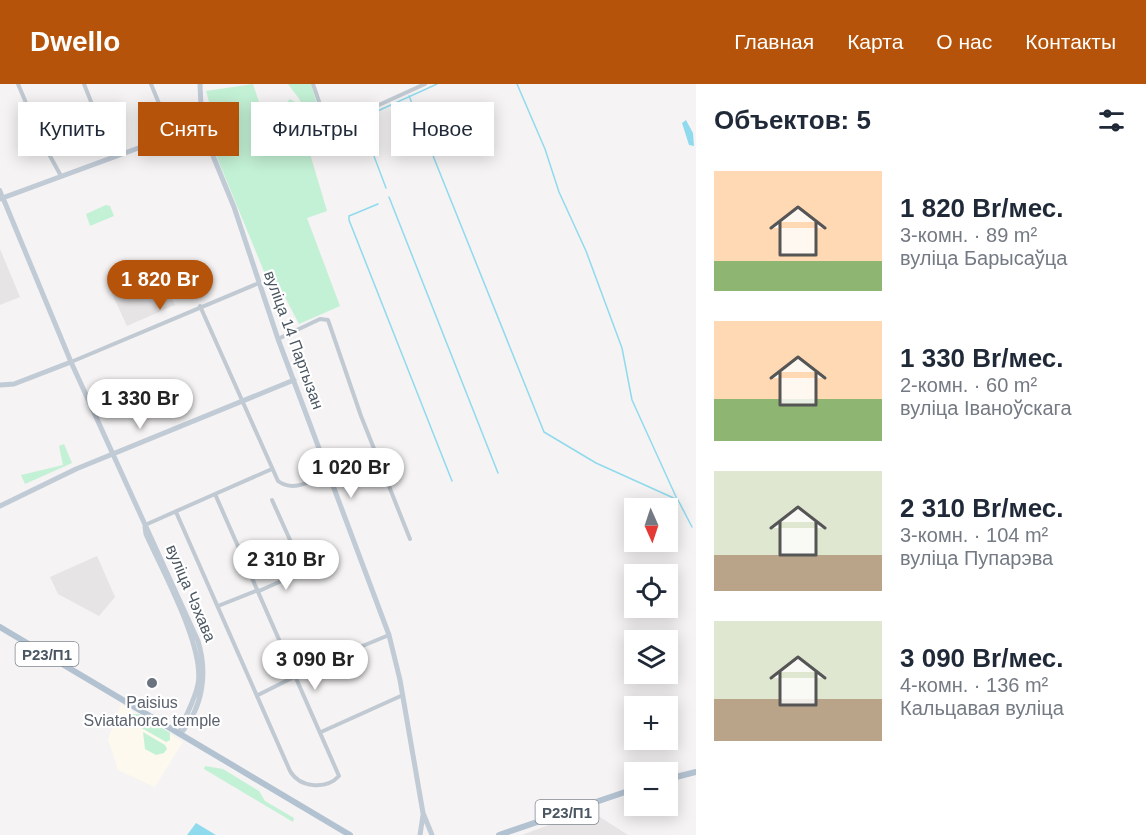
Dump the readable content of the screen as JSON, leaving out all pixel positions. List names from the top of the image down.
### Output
{
  "streets": {
    "main road": ["вуліца 14 Партызан", "вуліца Чэхава", "Р23/П1"]
  },
  "crossings": [
    ["вуліца Чэхава", "Р23/П1"]
  ],
  "places": ["Paisius Sviatahorac temple"],
  "north": "bottom",
  "page": {
    "header": "Dwello",
    "nav": [
      "Главная",
      "Карта",
      "О нас",
      "Контакты"
    ],
    "heading": "Объектов: 5",
    "chip": [
      "Купить",
      "Снять",
      "Фильтры",
      "Новое"
    ],
    "list": [
      {
        "name": "1 820 Br/мес.",
        "note": "3-комн. · 89 m² · вуліца Барысаўца"
      },
      {
        "name": "1 330 Br/мес.",
        "note": "2-комн. · 60 m² · вуліца Іваноўскага"
      },
      {
        "name": "2 310 Br/мес.",
        "note": "3-комн. · 104 m² · вуліца Пупарэва"
      },
      {
        "name": "3 090 Br/мес.",
        "note": "4-комн. · 136 m² · Кальцавая вуліца"
      }
    ],
    "price": [
      "1 820 Br",
      "1 330 Br",
      "1 020 Br",
      "2 310 Br",
      "3 090 Br"
    ],
    "map_buttons": ["+", "−"]
  }
}
